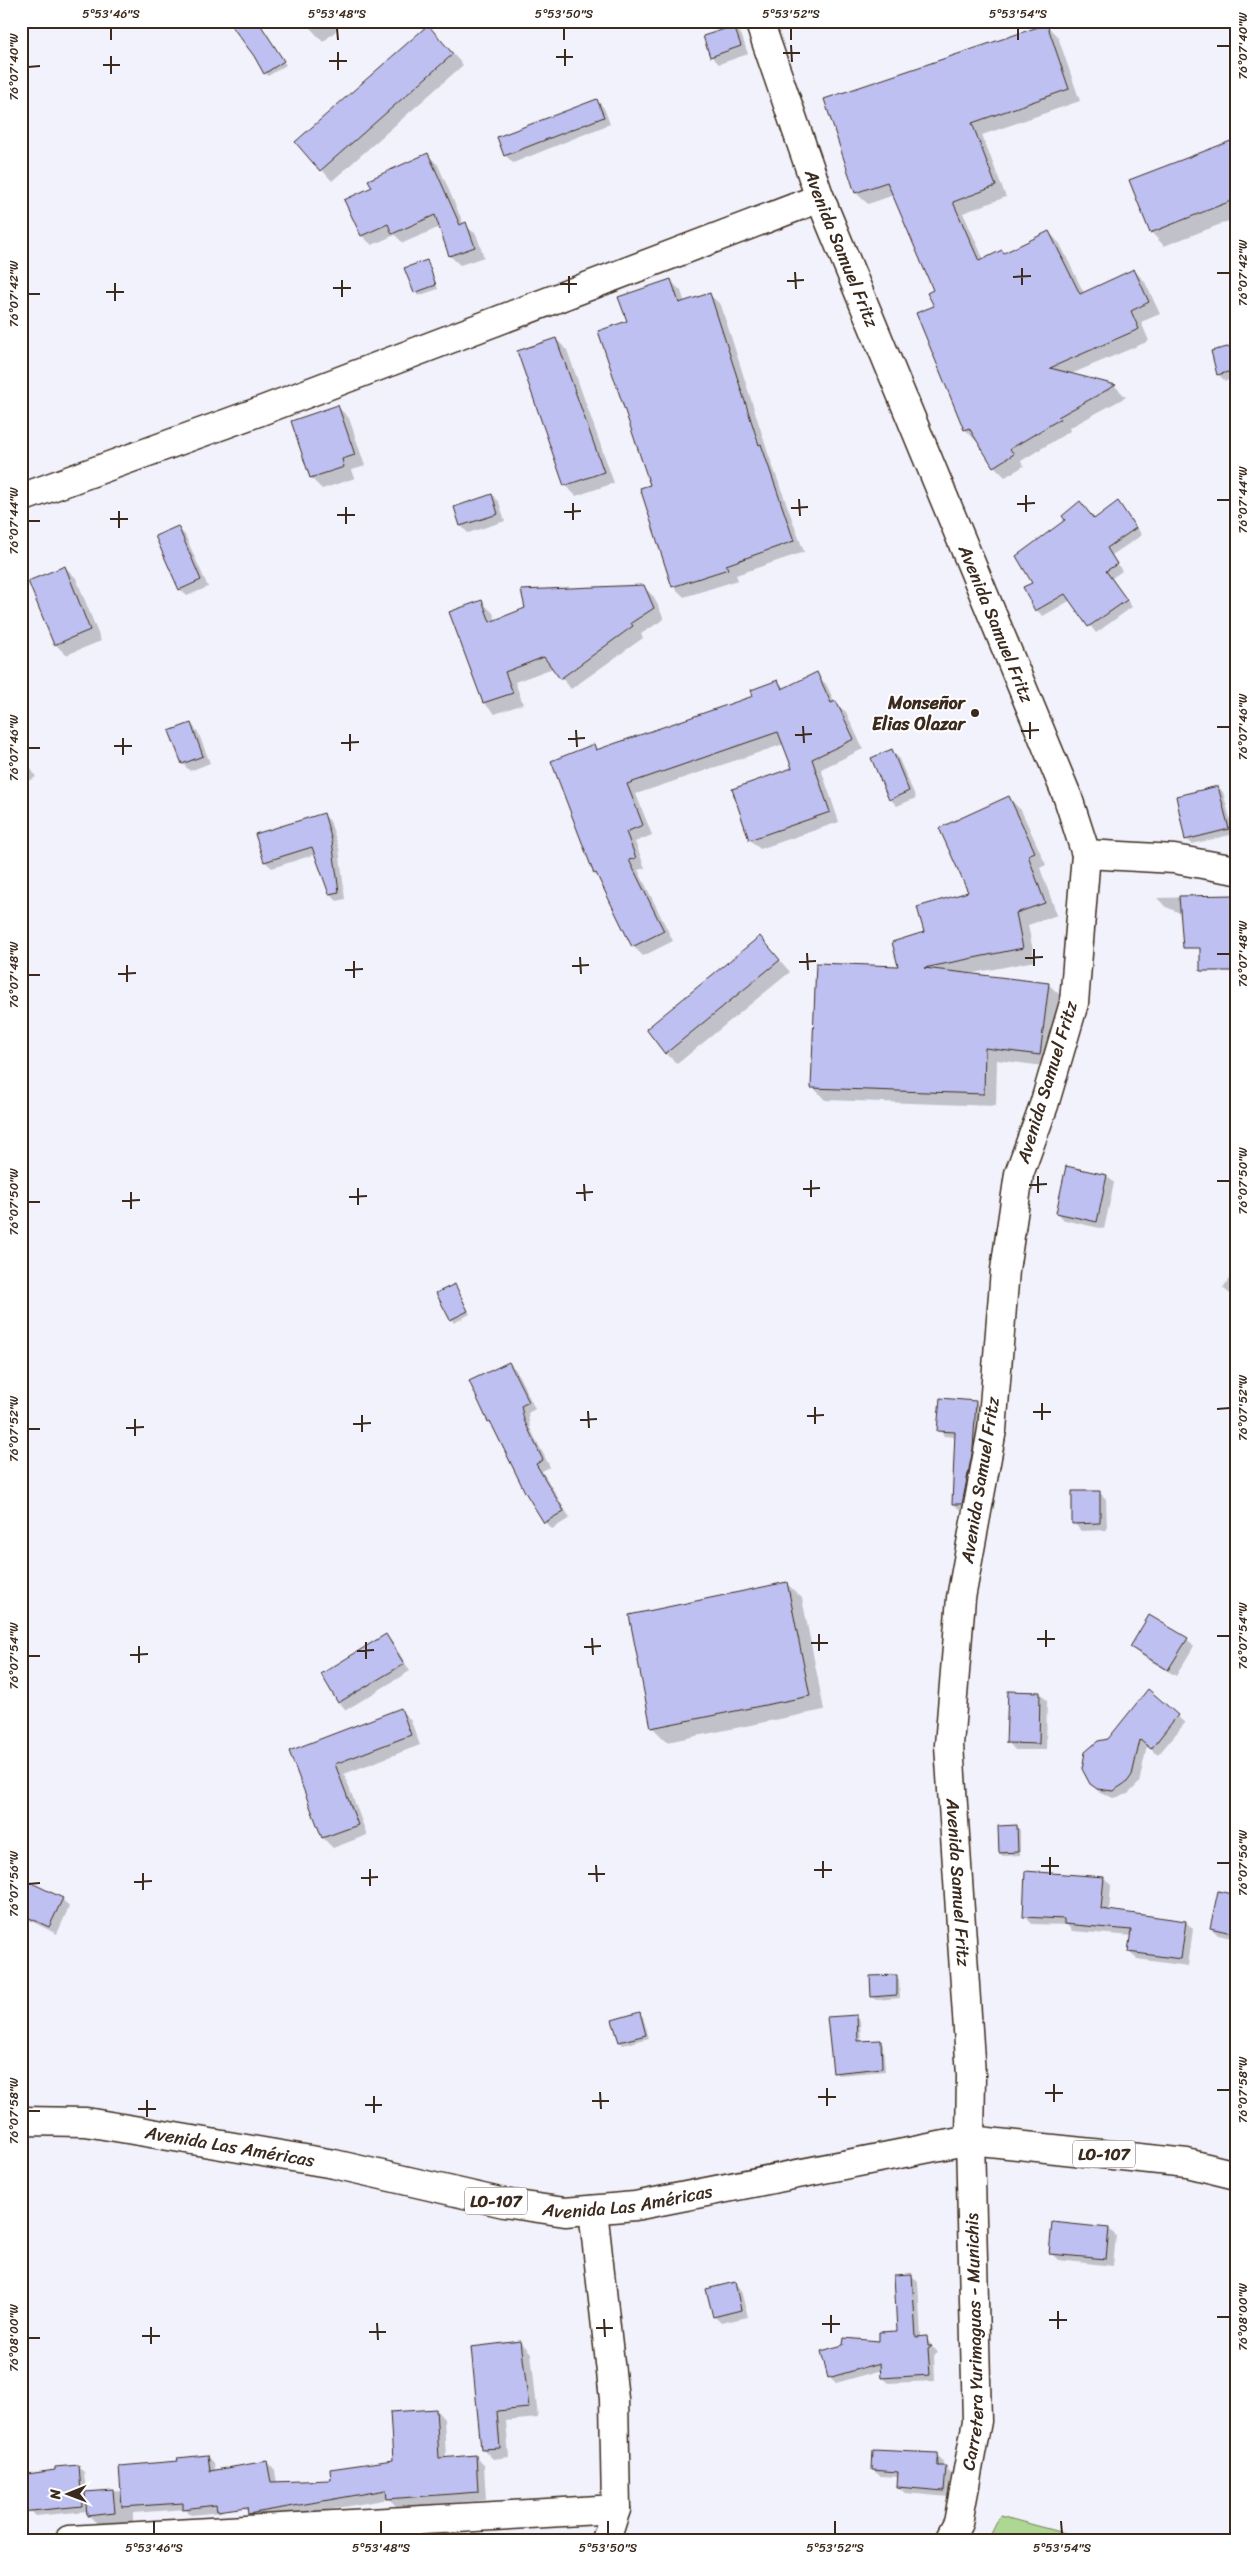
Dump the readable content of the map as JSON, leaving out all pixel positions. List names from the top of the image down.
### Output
{
  "streets": {
    "street": [
      "Avenida Samuel Fritz",
      "Avenida Las Américas",
      "LO-107",
      "Carretera Yurimaguas - Munichis"
    ]
  },
  "crossings": [
    ["Avenida Samuel Fritz", "Avenida Las Américas"],
    ["Avenida Samuel Fritz", "Carretera Yurimaguas - Munichis"],
    ["Avenida Las Américas", "Carretera Yurimaguas - Munichis"]
  ],
  "places": ["Monseñor Elias Olazar"],
  "north": "left",
  "coordinates": [
    "5°53'46\"S",
    "5°53'48\"S",
    "5°53'50\"S",
    "5°53'52\"S",
    "5°53'54\"S",
    "76°07'40\"W",
    "76°07'42\"W",
    "76°07'44\"W",
    "76°07'46\"W",
    "76°07'48\"W",
    "76°07'50\"W",
    "76°07'52\"W",
    "76°07'54\"W",
    "76°07'56\"W",
    "76°07'58\"W",
    "76°08'00\"W"
  ]
}
